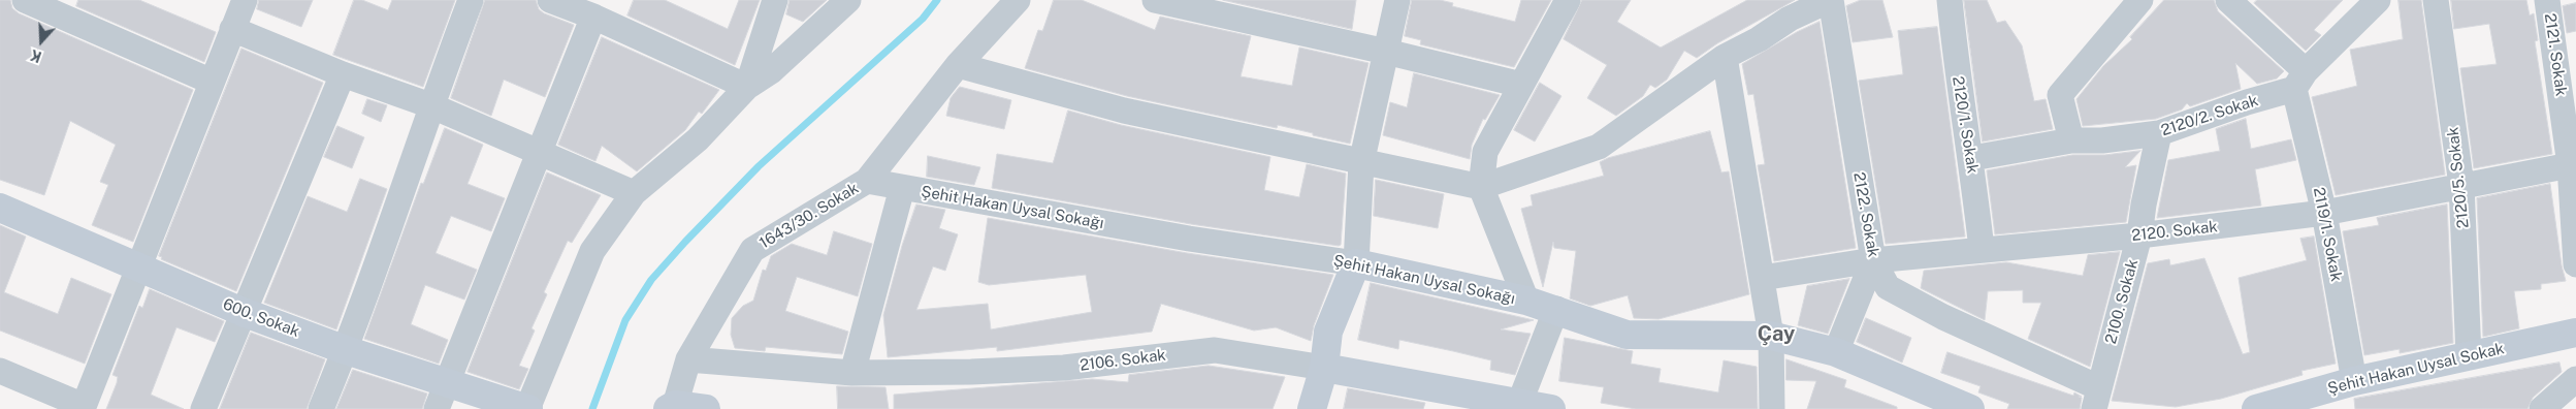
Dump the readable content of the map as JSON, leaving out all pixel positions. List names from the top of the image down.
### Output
{
  "streets": {
    "main road": [
      "Şehit Hakan Uysal Sokağı",
      "600. Sokak",
      "2106. Sokak",
      "Şehit Hakan Uysal Sokak"
    ],
    "street": [
      "2121. Sokak",
      "2120/2. Sokak",
      "2120/1. Sokak",
      "2120/5. Sokak",
      "2122. Sokak",
      "1643/30. Sokak",
      "2120. Sokak",
      "2119/1. Sokak",
      "2100. Sokak"
    ]
  },
  "crossings": [
    ["2121. Sokak", "2120. Sokak"],
    ["2120/2. Sokak", "2120/1. Sokak"],
    ["2120/2. Sokak", "2119/1. Sokak"],
    ["2120/2. Sokak", "2100. Sokak"],
    ["2120/1. Sokak", "2120. Sokak"],
    ["2120/5. Sokak", "2120. Sokak"],
    ["2120/5. Sokak", "Şehit Hakan Uysal Sokak"],
    ["Şehit Hakan Uysal Sokağı", "1643/30. Sokak"],
    ["2122. Sokak", "2120. Sokak"],
    ["2122. Sokak", "2100. Sokak"],
    ["1643/30. Sokak", "2106. Sokak"],
    ["2120. Sokak", "2119/1. Sokak"],
    ["2120. Sokak", "2100. Sokak"],
    ["2119/1. Sokak", "Şehit Hakan Uysal Sokak"]
  ],
  "districts": ["Çay"],
  "north": "bottom"
}
